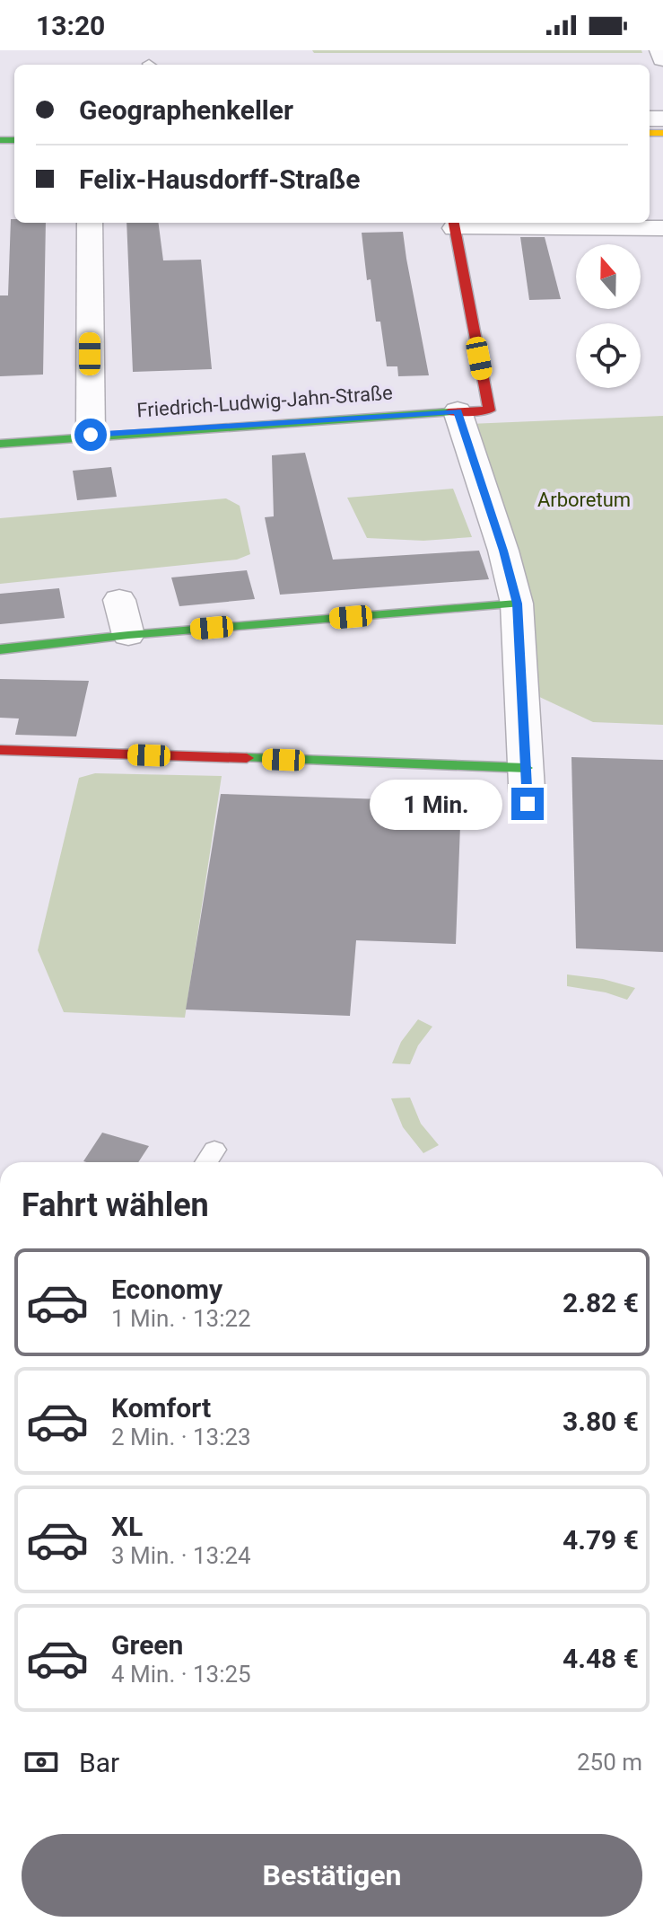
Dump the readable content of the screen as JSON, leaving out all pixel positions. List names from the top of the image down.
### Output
{
  "streets": {
    "street": ["Friedrich-Ludwig-Jahn-Straße"]
  },
  "parks": ["Arboretum"],
  "north": "top",
  "page": {
    "status": "13:20",
    "banner": ["Geographenkeller", "Felix-Hausdorff-Straße"],
    "bubble": "1 Min.",
    "heading": "Fahrt wählen",
    "list": [
      {
        "name": "Economy",
        "note": "1 Min. · 13:22",
        "value": "2.82 €"
      },
      {
        "name": "Komfort",
        "note": "2 Min. · 13:23",
        "value": "3.80 €"
      },
      {
        "name": "XL",
        "note": "3 Min. · 13:24",
        "value": "4.79 €"
      },
      {
        "name": "Green",
        "note": "4 Min. · 13:25",
        "value": "4.48 €"
      }
    ],
    "pay": ["Bar", "250 m"],
    "buttons": "Bestätigen"
  }
}
